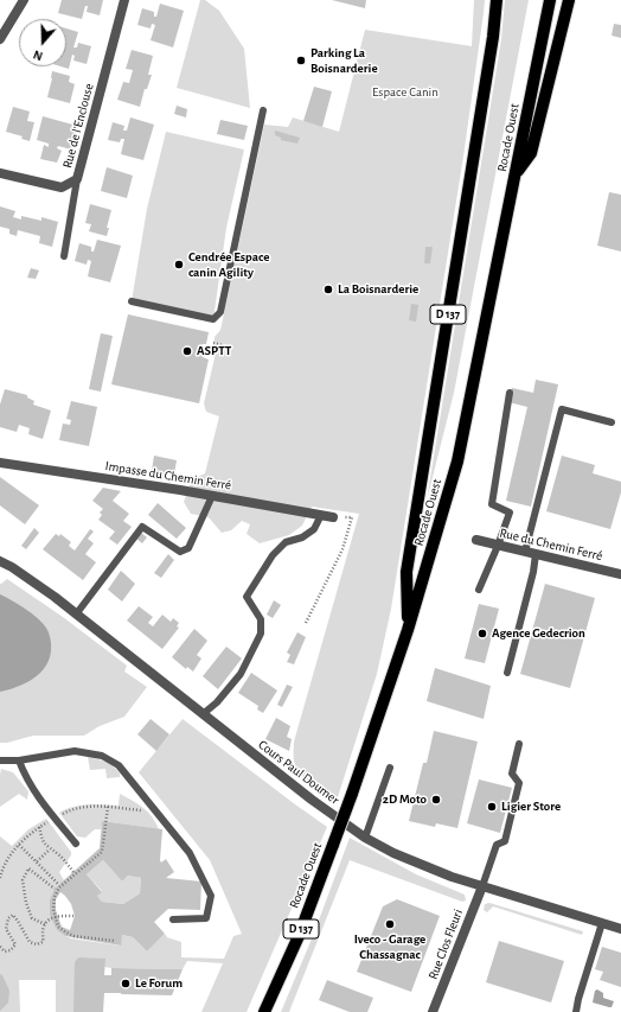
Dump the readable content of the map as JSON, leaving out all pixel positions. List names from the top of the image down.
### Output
{
  "streets": {
    "main road": ["Rocade Ouest", "D 137"],
    "street": [
      "Rue de l'Enclouse",
      "Impasse du Chemin Ferré",
      "Rue du Chemin Ferré",
      "Cours Paul Doumer",
      "Rue Clos Fleuri"
    ]
  },
  "crossings": [
    ["Rocade Ouest", "D 137"],
    ["Cours Paul Doumer", "Rue Clos Fleuri"]
  ],
  "parks": ["Espace Canin"],
  "places": [
    "Parking La Boisnarderie",
    "Cendrée Espace canin Agility",
    "La Boisnarderie",
    "ASPTT",
    "Agence Gedecrion",
    "2D Moto",
    "Ligier Store",
    "Iveco - Garage Chassagnac",
    "Le Forum"
  ],
  "north": "bottom"
}
